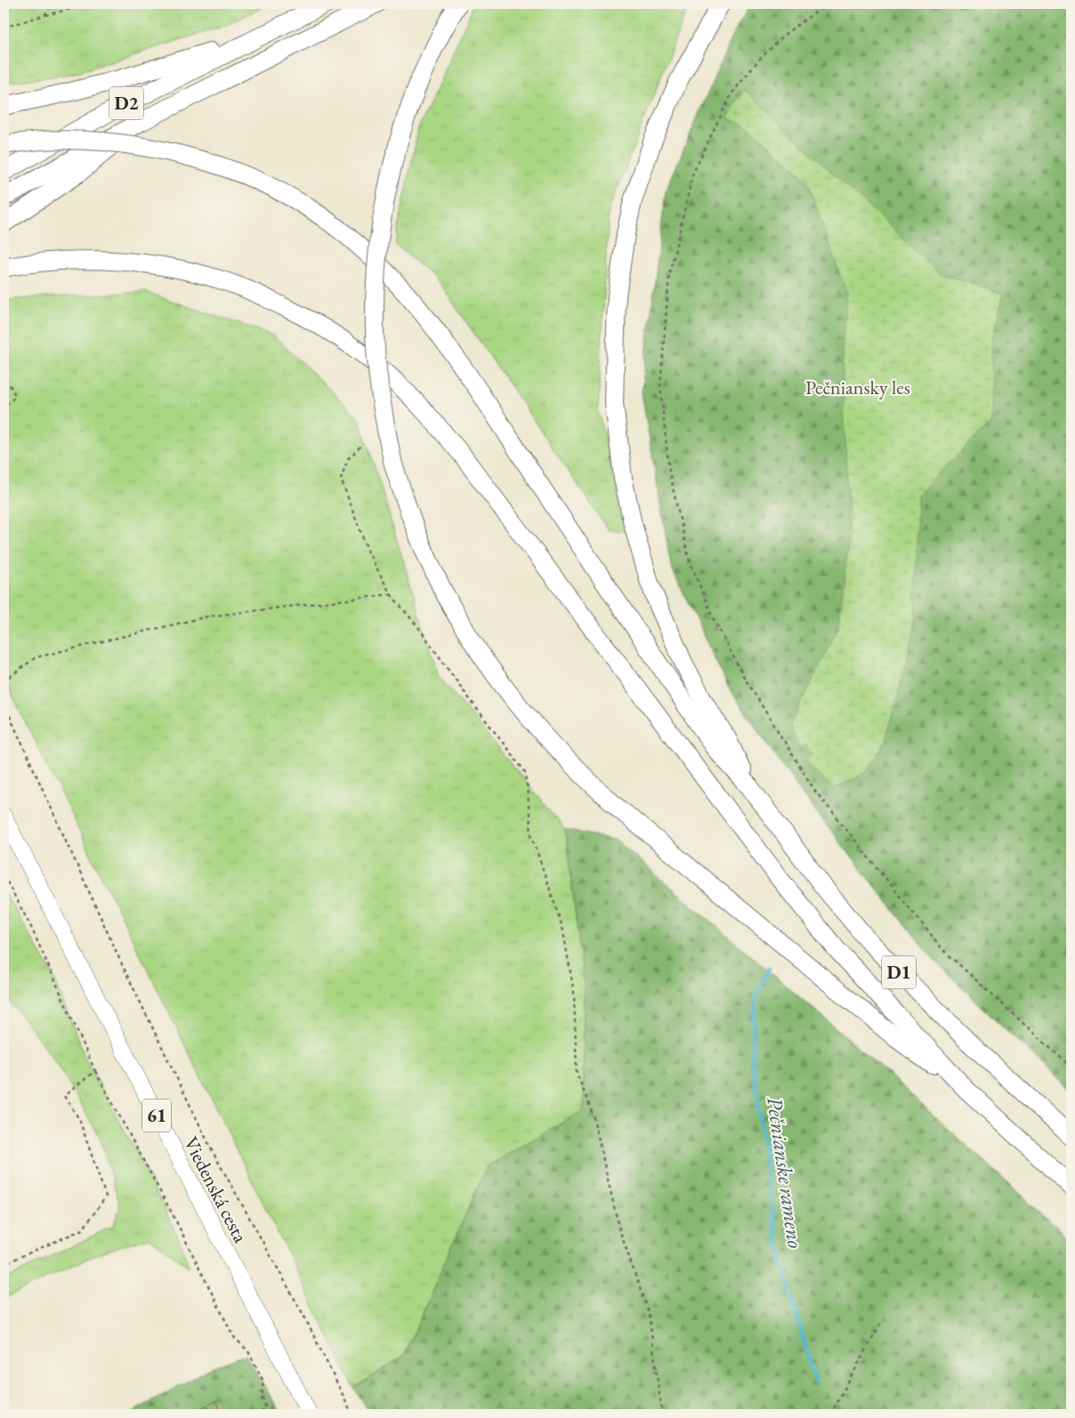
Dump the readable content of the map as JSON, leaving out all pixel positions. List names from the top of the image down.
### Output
{
  "streets": {
    "highway": ["D2", "D1"],
    "main road": ["61", "Viedenská cesta"]
  },
  "water": ["Pečnianske rameno"],
  "parks": ["Pečniansky les"]
}
